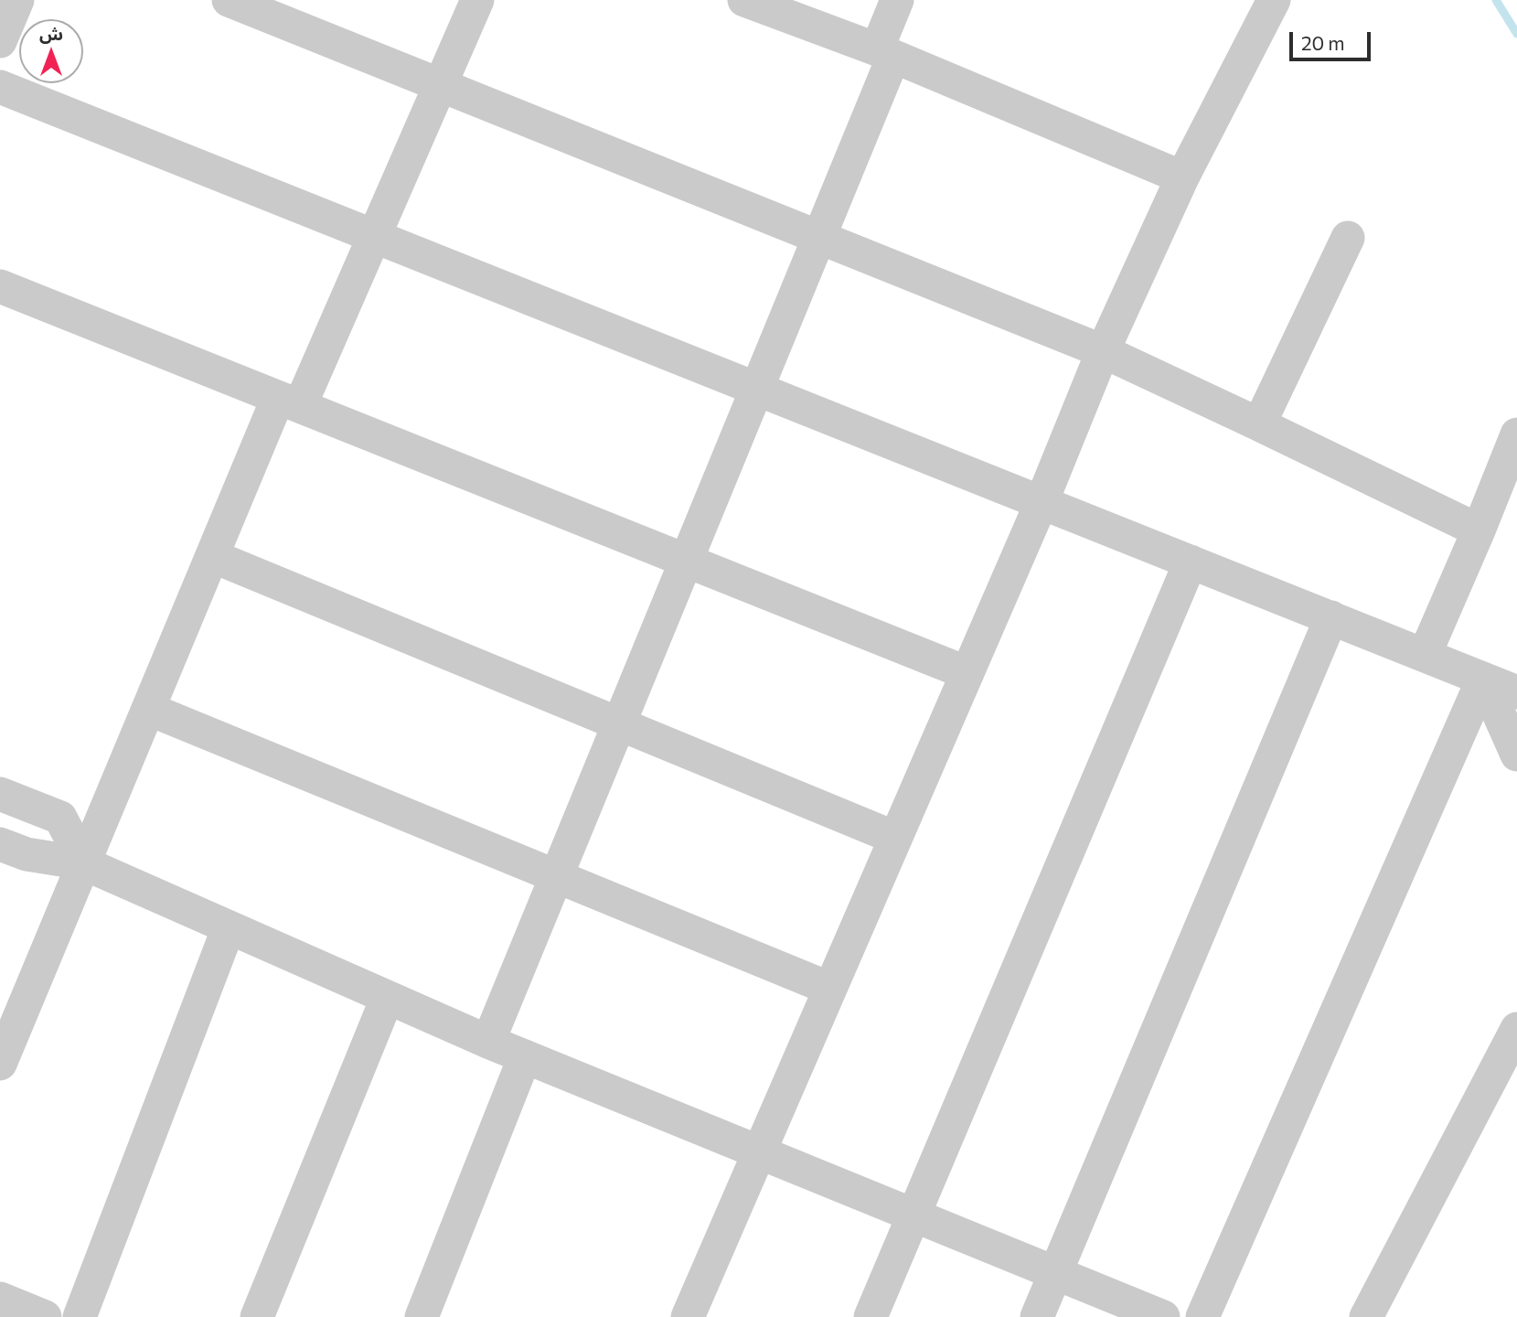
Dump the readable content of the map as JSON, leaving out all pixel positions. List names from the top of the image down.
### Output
{
  "scale_bar": "20 m",
  "north": "top"
}
